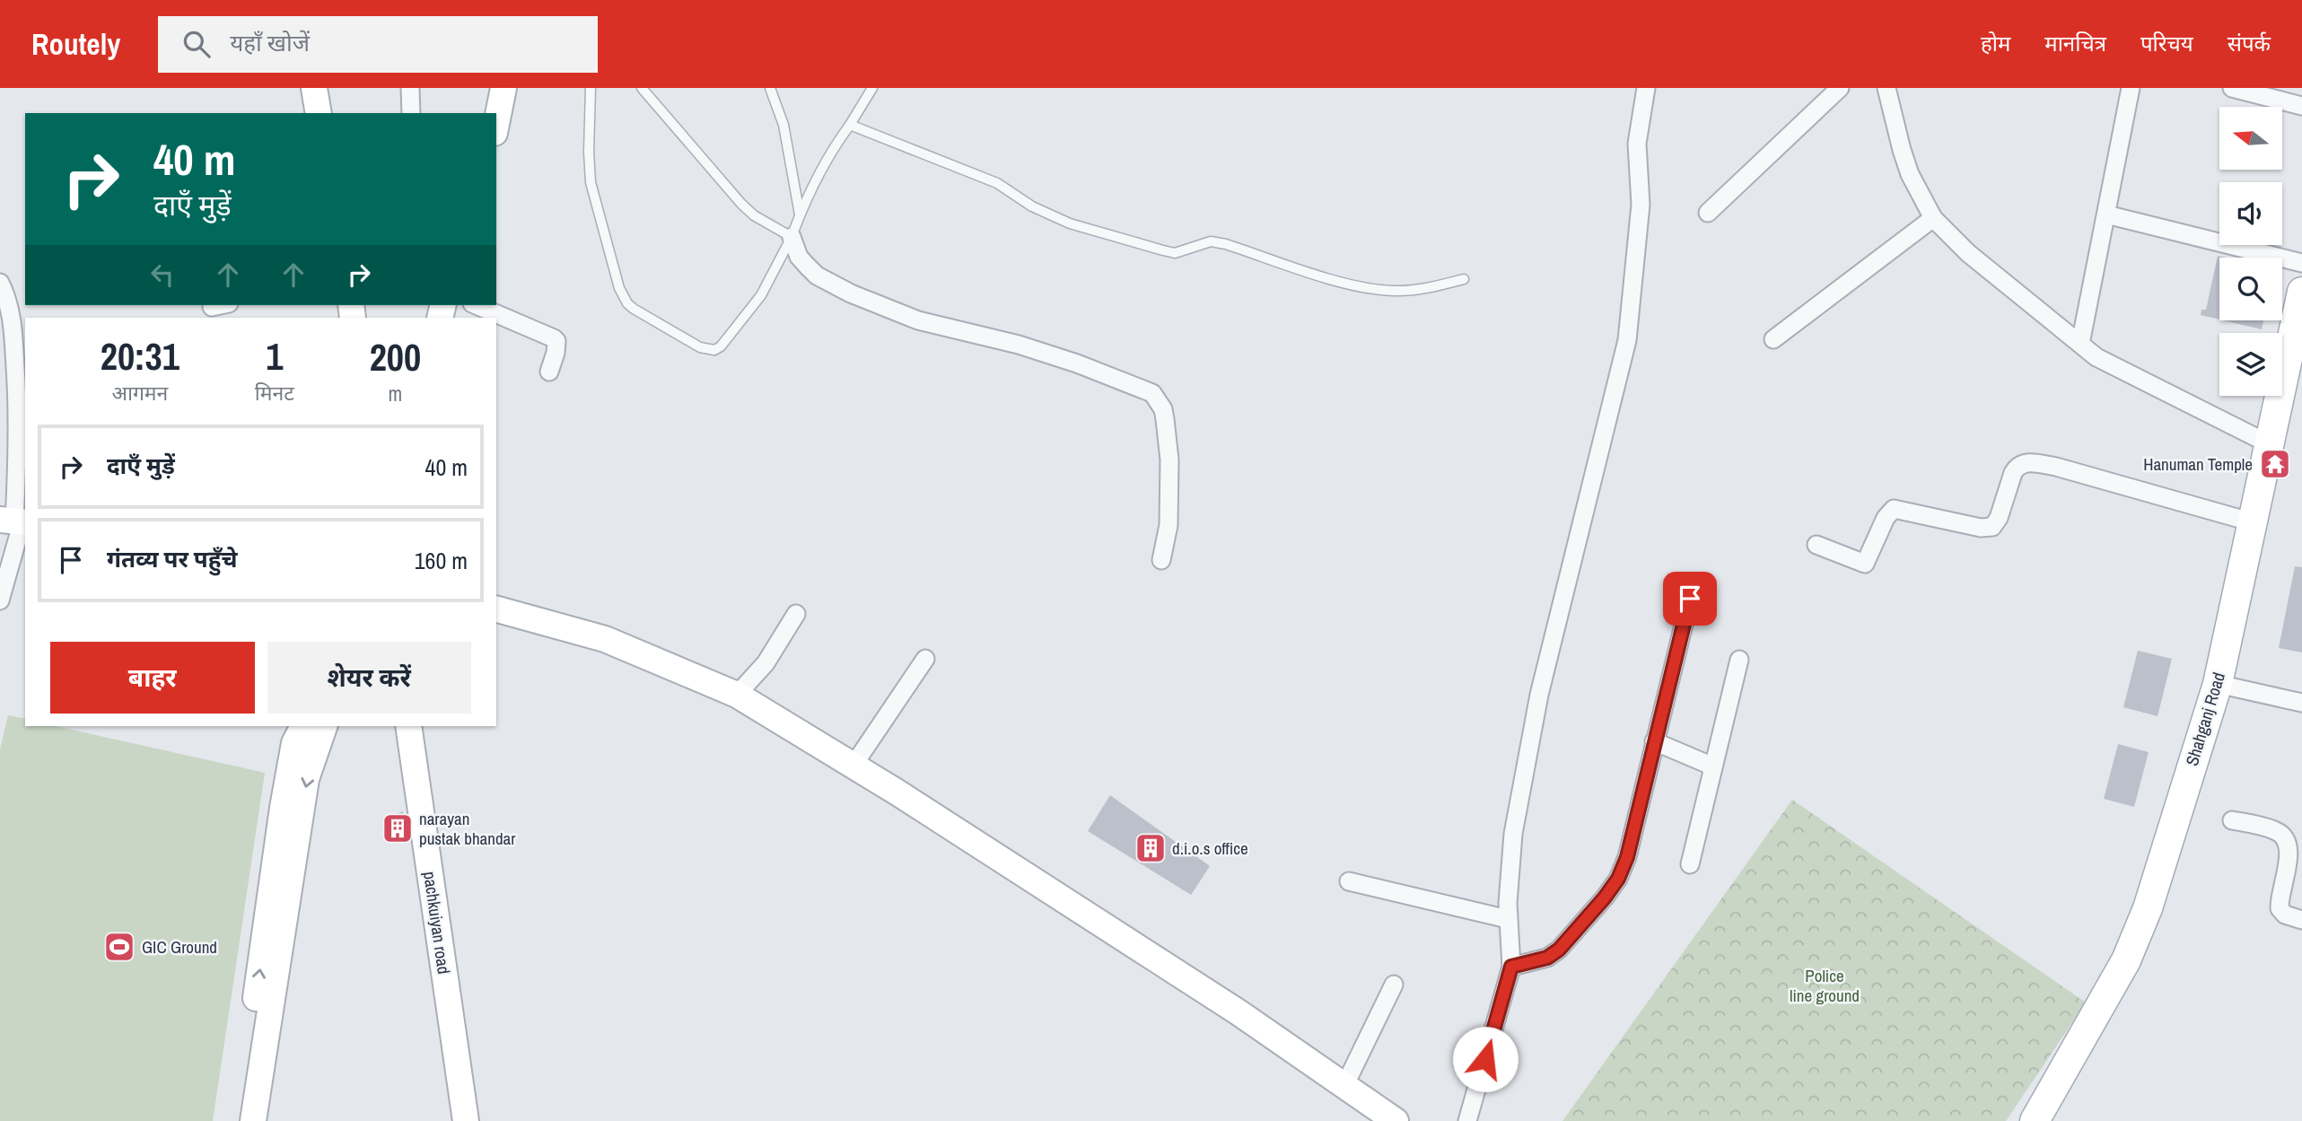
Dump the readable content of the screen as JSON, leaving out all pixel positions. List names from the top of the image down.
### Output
{
  "streets": {
    "main road": ["Shahganj Road", "pachkuiyan road"]
  },
  "parks": ["Police line ground"],
  "places": {
    "temple": ["Hanuman Temple"],
    "building": ["narayan pustak bhandar", "d.i.o.s office"],
    "sports": ["GIC Ground"]
  },
  "north": "left",
  "page": {
    "header": "Routely",
    "search": "यहाँ खोजें",
    "nav": [
      "होम",
      "मानचित्र",
      "परिचय",
      "संपर्क"
    ],
    "turn": ["40 m", "दाएँ मुड़ें"],
    "eta": [
      "20:31",
      "आगमन",
      "1",
      "मिनट",
      "200",
      "m"
    ],
    "list": [
      {
        "name": "दाएँ मुड़ें",
        "value": "40 m"
      },
      {
        "name": "गंतव्य पर पहुँचे",
        "value": "160 m"
      }
    ],
    "buttons": ["बाहर", "शेयर करें"]
  }
}
